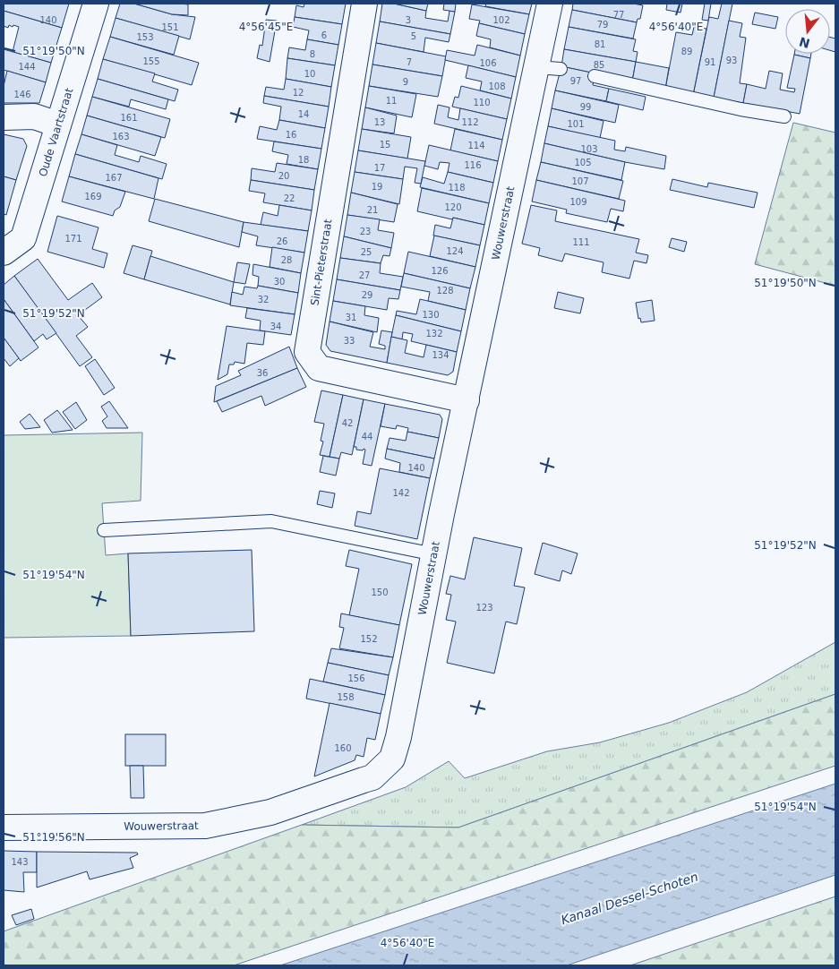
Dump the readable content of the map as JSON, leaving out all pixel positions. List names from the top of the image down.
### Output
{
  "streets": {
    "street": ["Oude Vaartstraat", "Wouwerstraat", "Sint-Pieterstraat"]
  },
  "crossings": [
    ["Wouwerstraat", "Sint-Pieterstraat"]
  ],
  "water": ["Kanaal Dessel-Schoten"],
  "house_numbers": [
    "77",
    "140",
    "3",
    "102",
    "79",
    "151",
    "6",
    "5",
    "153",
    "81",
    "89",
    "8",
    "93",
    "155",
    "7",
    "91",
    "106",
    "85",
    "144",
    "10",
    "97",
    "9",
    "108",
    "12",
    "146",
    "11",
    "110",
    "99",
    "14",
    "161",
    "13",
    "112",
    "101",
    "16",
    "163",
    "15",
    "114",
    "103",
    "18",
    "105",
    "116",
    "17",
    "20",
    "167",
    "107",
    "19",
    "118",
    "169",
    "22",
    "109",
    "120",
    "21",
    "23",
    "171",
    "26",
    "111",
    "124",
    "25",
    "28",
    "126",
    "27",
    "30",
    "128",
    "29",
    "32",
    "130",
    "31",
    "34",
    "132",
    "33",
    "134",
    "36",
    "42",
    "44",
    "140",
    "142",
    "150",
    "123",
    "152",
    "156",
    "158",
    "160",
    "143"
  ],
  "north": "bottom",
  "coordinates": [
    "4°56'45\"E",
    "4°56'40\"E",
    "51°19'50\"N",
    "51°19'52\"N",
    "51°19'54\"N",
    "51°19'56\"N"
  ]
}
